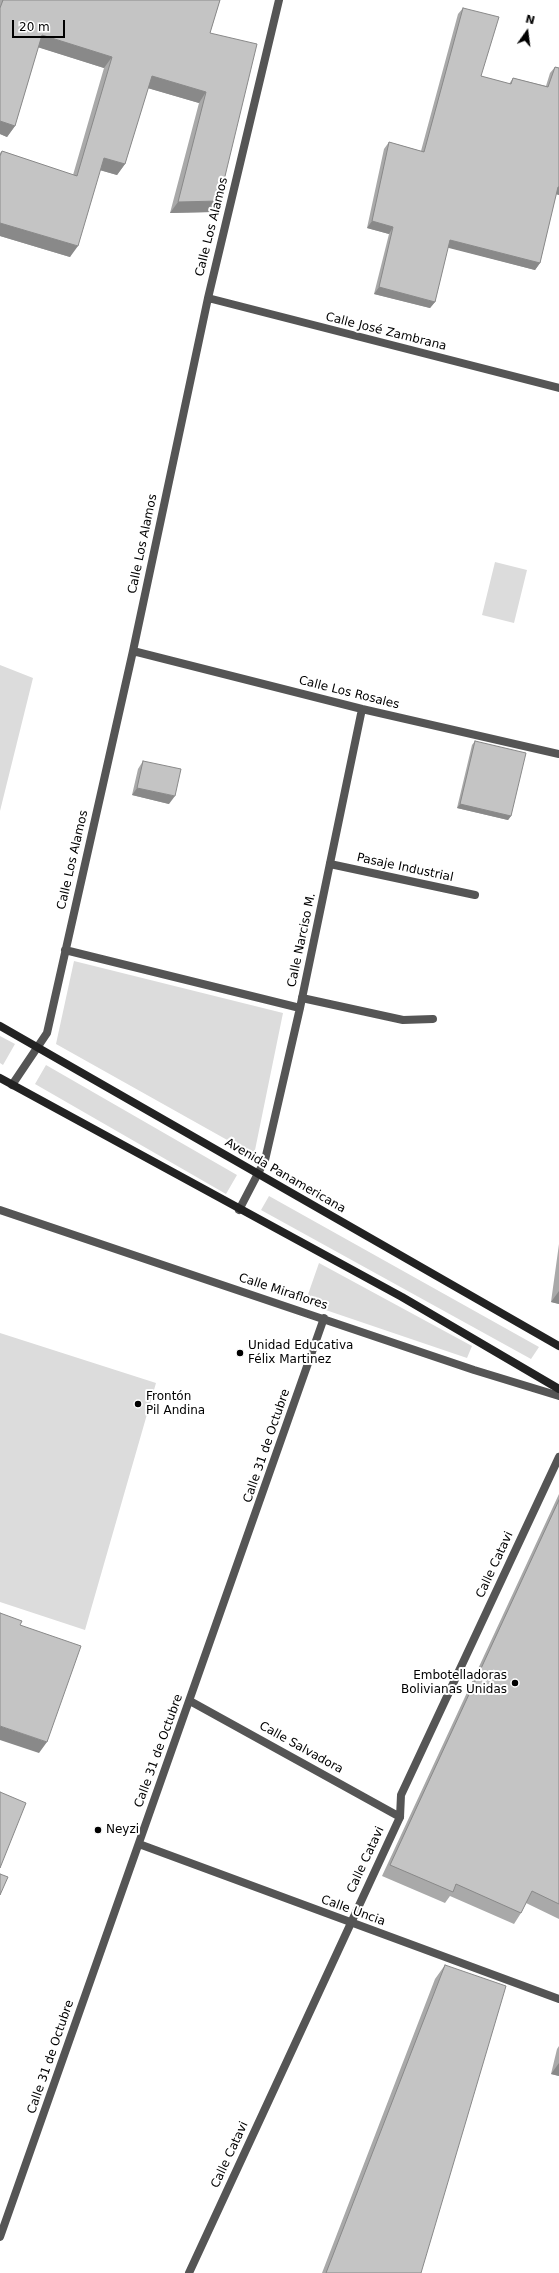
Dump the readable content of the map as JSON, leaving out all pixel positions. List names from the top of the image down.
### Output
{
  "streets": {
    "main road": ["Avenida Panamericana"],
    "street": [
      "Calle Los Alamos",
      "Calle José Zambrana",
      "Calle Los Rosales",
      "Pasaje Industrial",
      "Calle Narciso M.",
      "Calle Miraflores",
      "Calle 31 de Octubre",
      "Calle Catavi",
      "Calle Salvadora",
      "Calle Uncia"
    ]
  },
  "crossings": [
    ["Calle Los Alamos", "Calle José Zambrana"],
    ["Calle Los Alamos", "Calle Los Rosales"],
    ["Calle Los Alamos", "Avenida Panamericana"],
    ["Calle Los Rosales", "Calle Narciso M."],
    ["Pasaje Industrial", "Calle Narciso M."],
    ["Calle Narciso M.", "Avenida Panamericana"],
    ["Calle Miraflores", "Calle 31 de Octubre"],
    ["Calle 31 de Octubre", "Calle Salvadora"],
    ["Calle 31 de Octubre", "Calle Uncia"],
    ["Calle Catavi", "Calle Salvadora"],
    ["Calle Catavi", "Calle Uncia"]
  ],
  "places": [
    "Unidad Educativa Félix Martinez",
    "Frontón Pil Andina",
    "Embotelladoras Bolivianas Unidas",
    "Neyzi"
  ],
  "scale_bar": "20 m",
  "north": "top"
}
